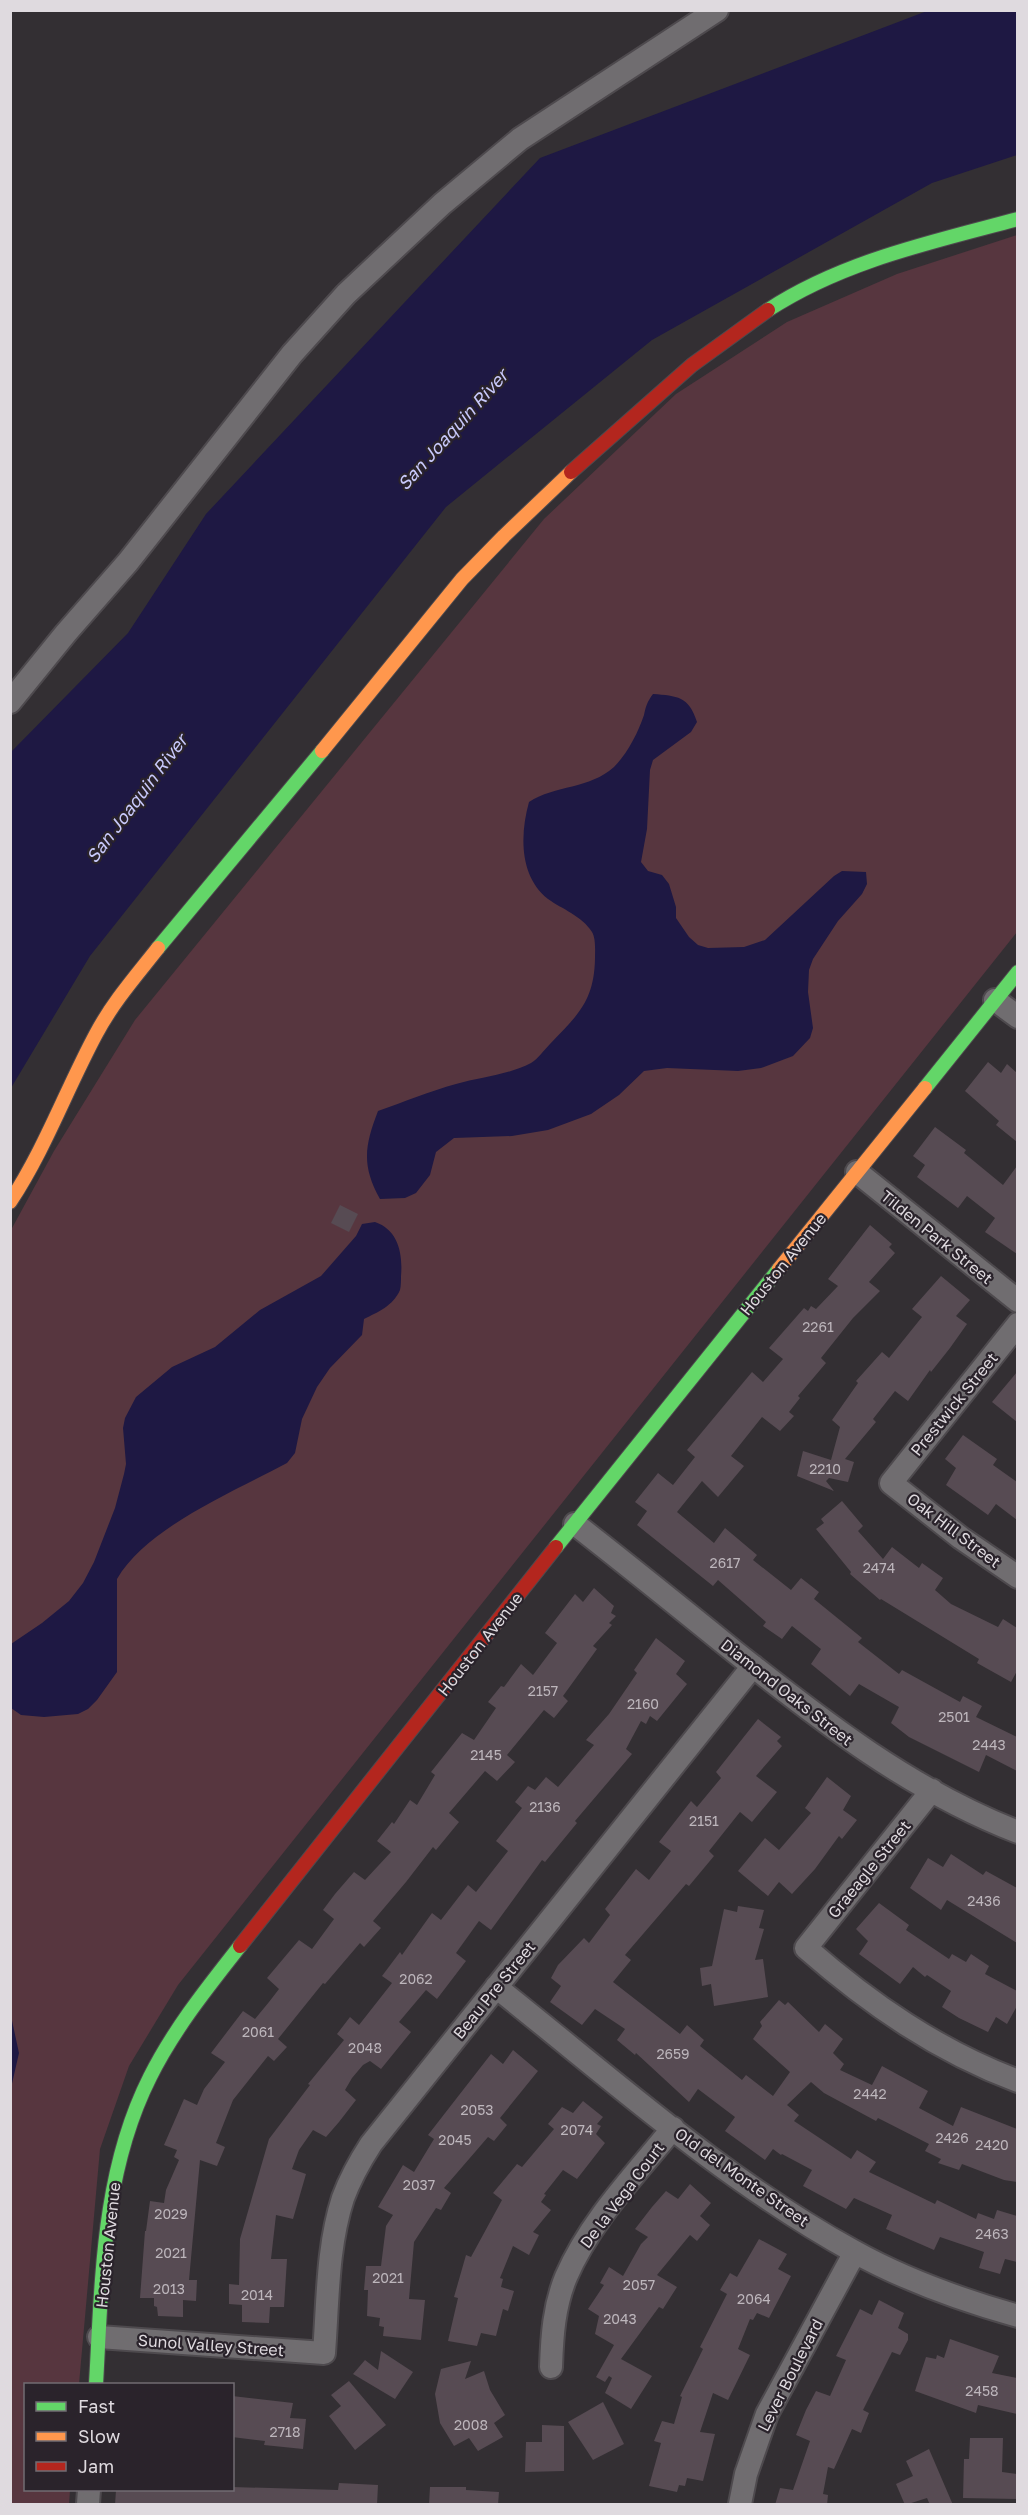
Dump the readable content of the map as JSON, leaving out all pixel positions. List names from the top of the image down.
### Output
{
  "streets": {
    "street": [
      "Tilden Park Street",
      "Houston Avenue",
      "Prestwick Street",
      "Oak Hill Street",
      "Diamond Oaks Street",
      "Graeagle Street",
      "Beau Pre Street",
      "Old del Monte Street",
      "De la Vega Court",
      "Sunol Valley Street",
      "Lever Boulevard"
    ]
  },
  "crossings": [
    ["Tilden Park Street", "Houston Avenue"],
    ["Houston Avenue", "Diamond Oaks Street"],
    ["Houston Avenue", "Sunol Valley Street"],
    ["Prestwick Street", "Oak Hill Street"],
    ["Diamond Oaks Street", "Graeagle Street"],
    ["Diamond Oaks Street", "Beau Pre Street"],
    ["Beau Pre Street", "Old del Monte Street"],
    ["Beau Pre Street", "Sunol Valley Street"],
    ["Old del Monte Street", "De la Vega Court"],
    ["Old del Monte Street", "Lever Boulevard"]
  ],
  "water": ["San Joaquin River"],
  "house_numbers": [
    "2261",
    "2210",
    "2617",
    "2474",
    "2157",
    "2160",
    "2501",
    "2443",
    "2145",
    "2136",
    "2151",
    "2436",
    "2062",
    "2061",
    "2048",
    "2659",
    "2442",
    "2053",
    "2074",
    "2426",
    "2045",
    "2420",
    "2037",
    "2029",
    "2463",
    "2021",
    "2021",
    "2057",
    "2013",
    "2014",
    "2064",
    "2043",
    "2458",
    "2008",
    "2718"
  ],
  "legend": ["Fast", "Slow", "Jam"]
}
